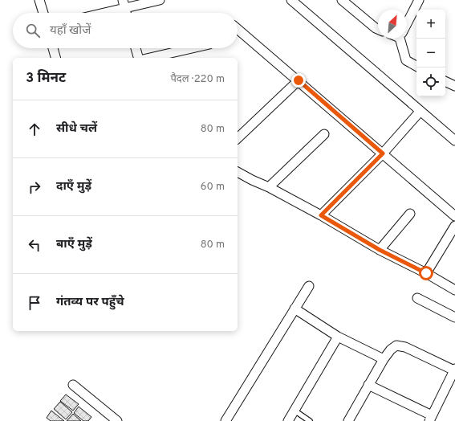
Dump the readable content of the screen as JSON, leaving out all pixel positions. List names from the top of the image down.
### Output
{
  "north": "top right",
  "page": {
    "map_buttons": ["+", "−"],
    "search": "यहाँ खोजें",
    "heading": ["3 मिनट", "पैदल · 220 m"],
    "list": [
      ["सीधे चलें", "80 m"],
      ["दाएँ मुड़ें", "60 m"],
      ["बाएँ मुड़ें", "80 m"],
      "गंतव्य पर पहुँचे"
    ]
  }
}
